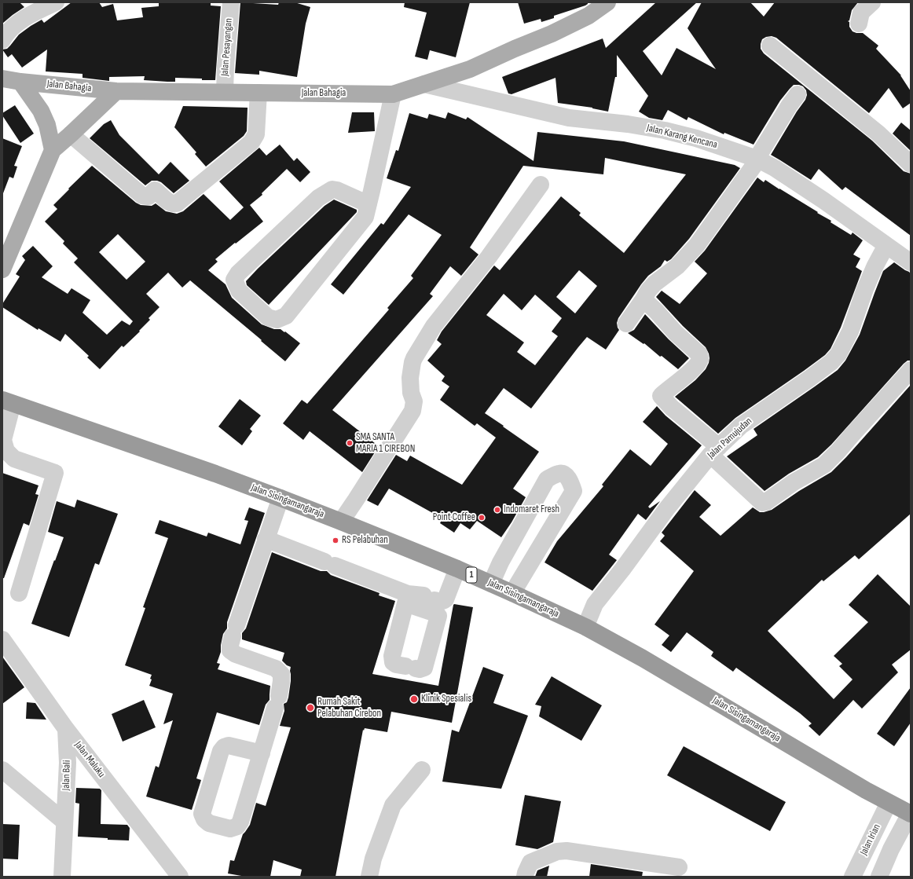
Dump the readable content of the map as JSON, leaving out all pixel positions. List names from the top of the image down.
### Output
{
  "streets": {
    "highway": ["Jalan Sisingamangaraja", "1"],
    "main road": ["Jalan Bahagia"],
    "street": [
      "Jalan Pesayangan",
      "Jalan Karang Kencana",
      "Jalan Pamujudan",
      "Jalan Maluku",
      "Jalan Bali",
      "Jalan Irian"
    ]
  },
  "crossings": [
    ["Jalan Pesayangan", "Jalan Bahagia"],
    ["Jalan Bahagia", "Jalan Karang Kencana"],
    ["Jalan Karang Kencana", "Jalan Pamujudan"],
    ["Jalan Pamujudan", "Jalan Sisingamangaraja"],
    ["Jalan Sisingamangaraja", "Jalan Irian"],
    ["Jalan Maluku", "Jalan Bali"]
  ],
  "places": [
    "SMA SANTA MARIA 1 CIREBON",
    "Indomaret Fresh",
    "Point Coffee",
    "RS Pelabuhan",
    "Klinik Spesialis",
    "Rumah Sakit Pelabuhan Cirebon"
  ]
}
